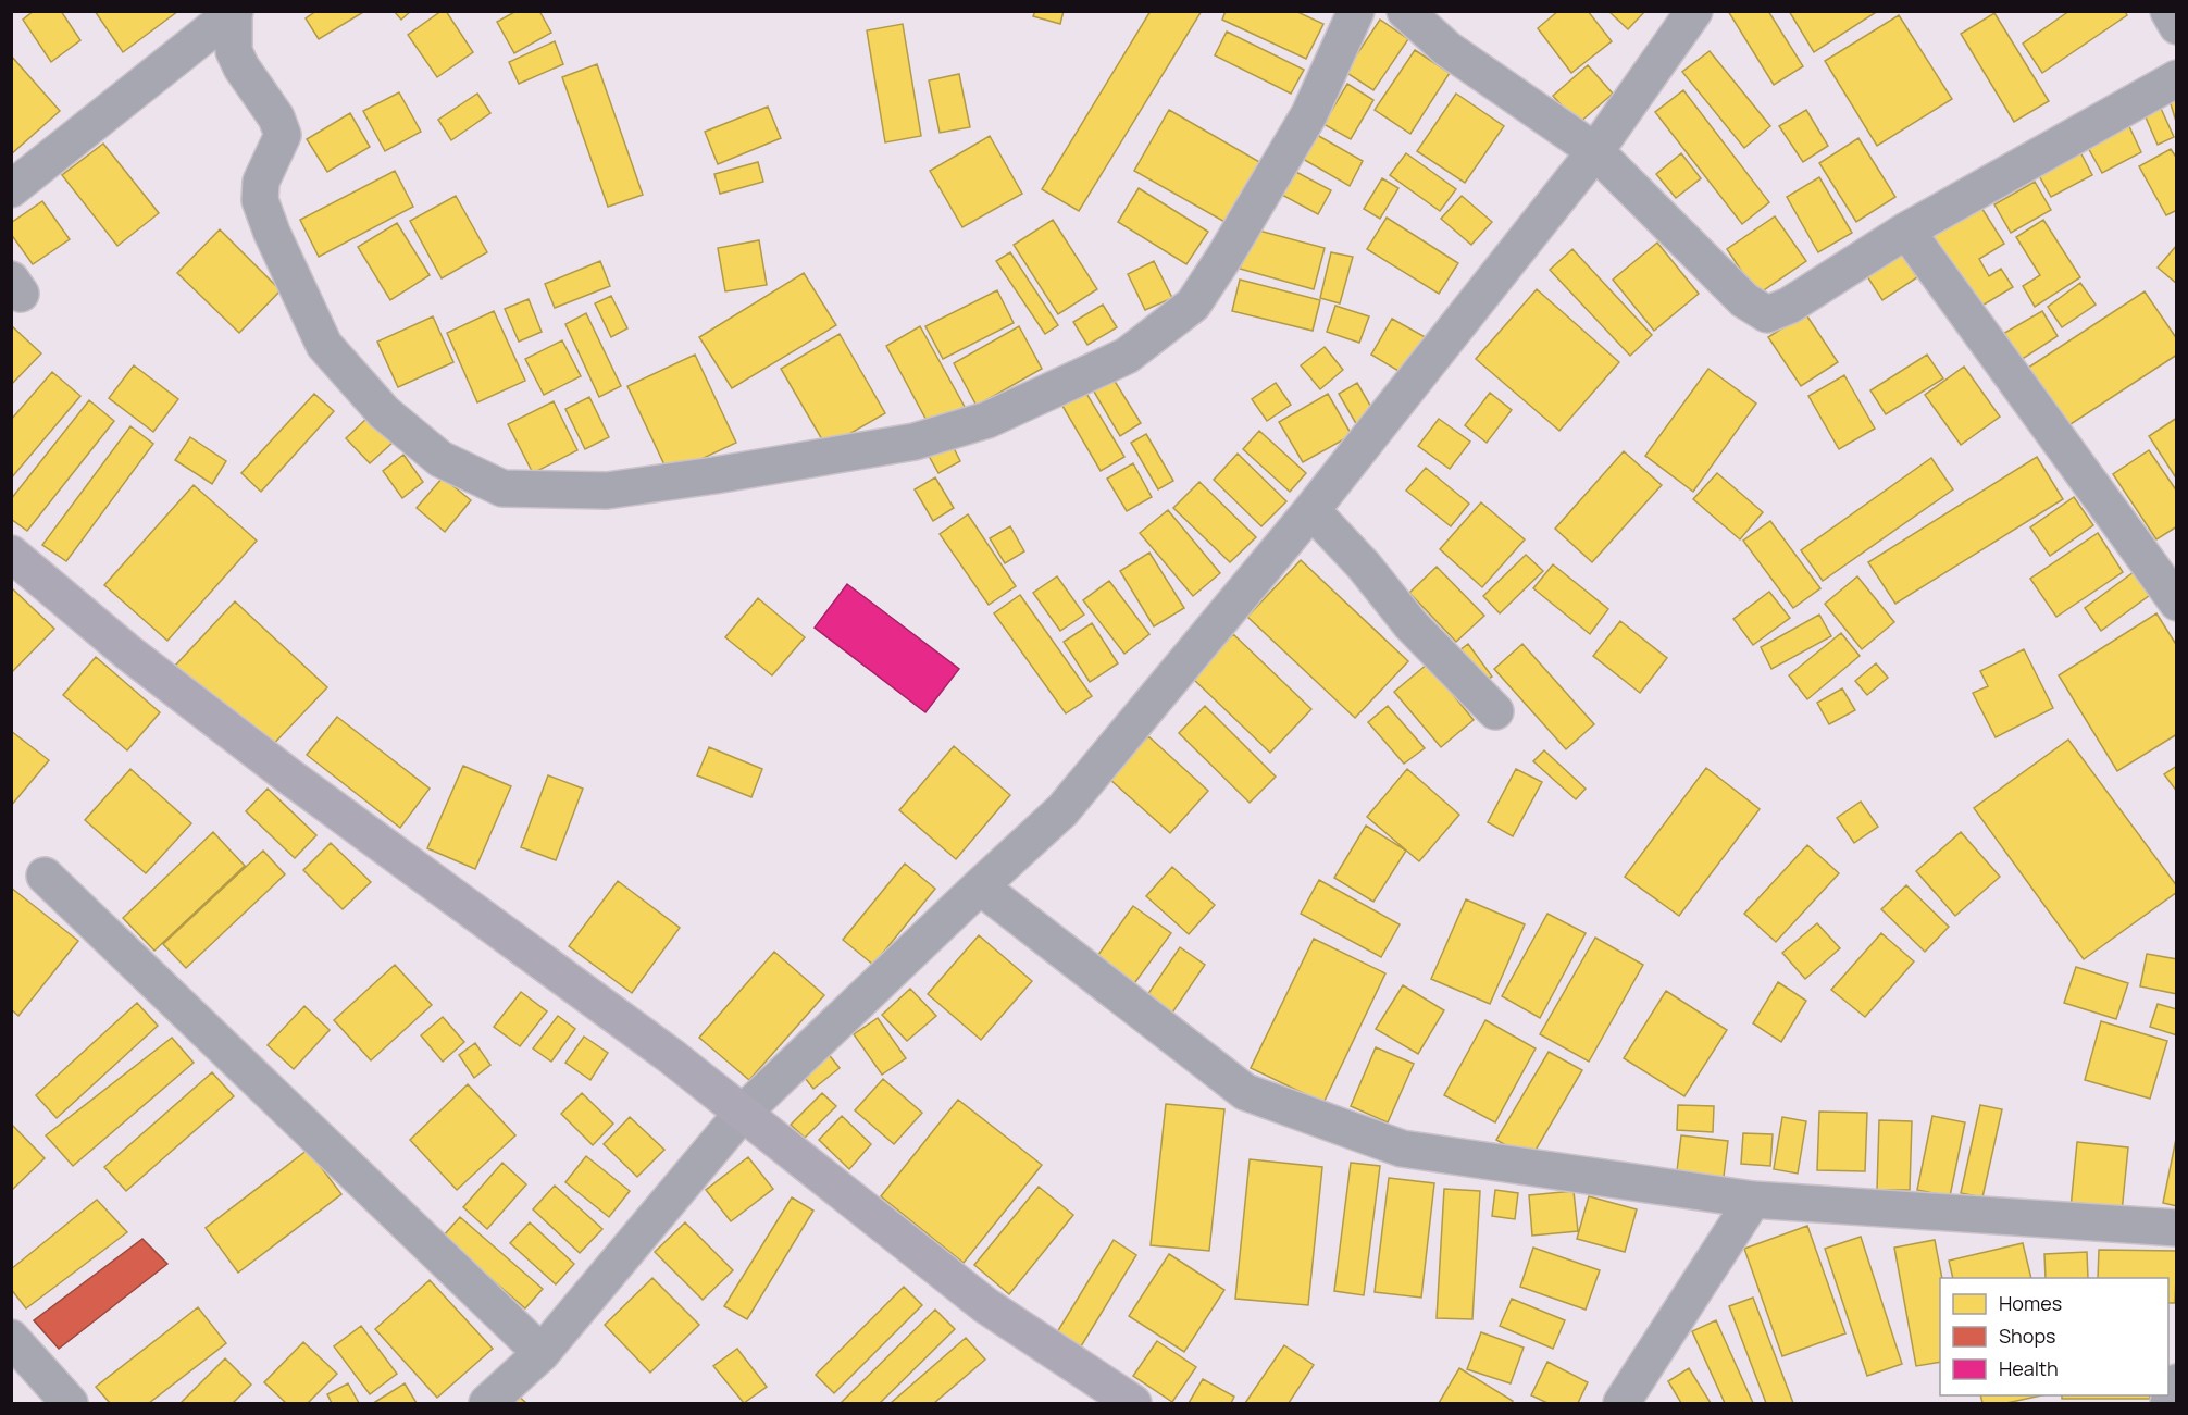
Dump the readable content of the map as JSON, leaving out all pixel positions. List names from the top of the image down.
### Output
{
  "legend": ["Homes", "Shops", "Health"]
}
